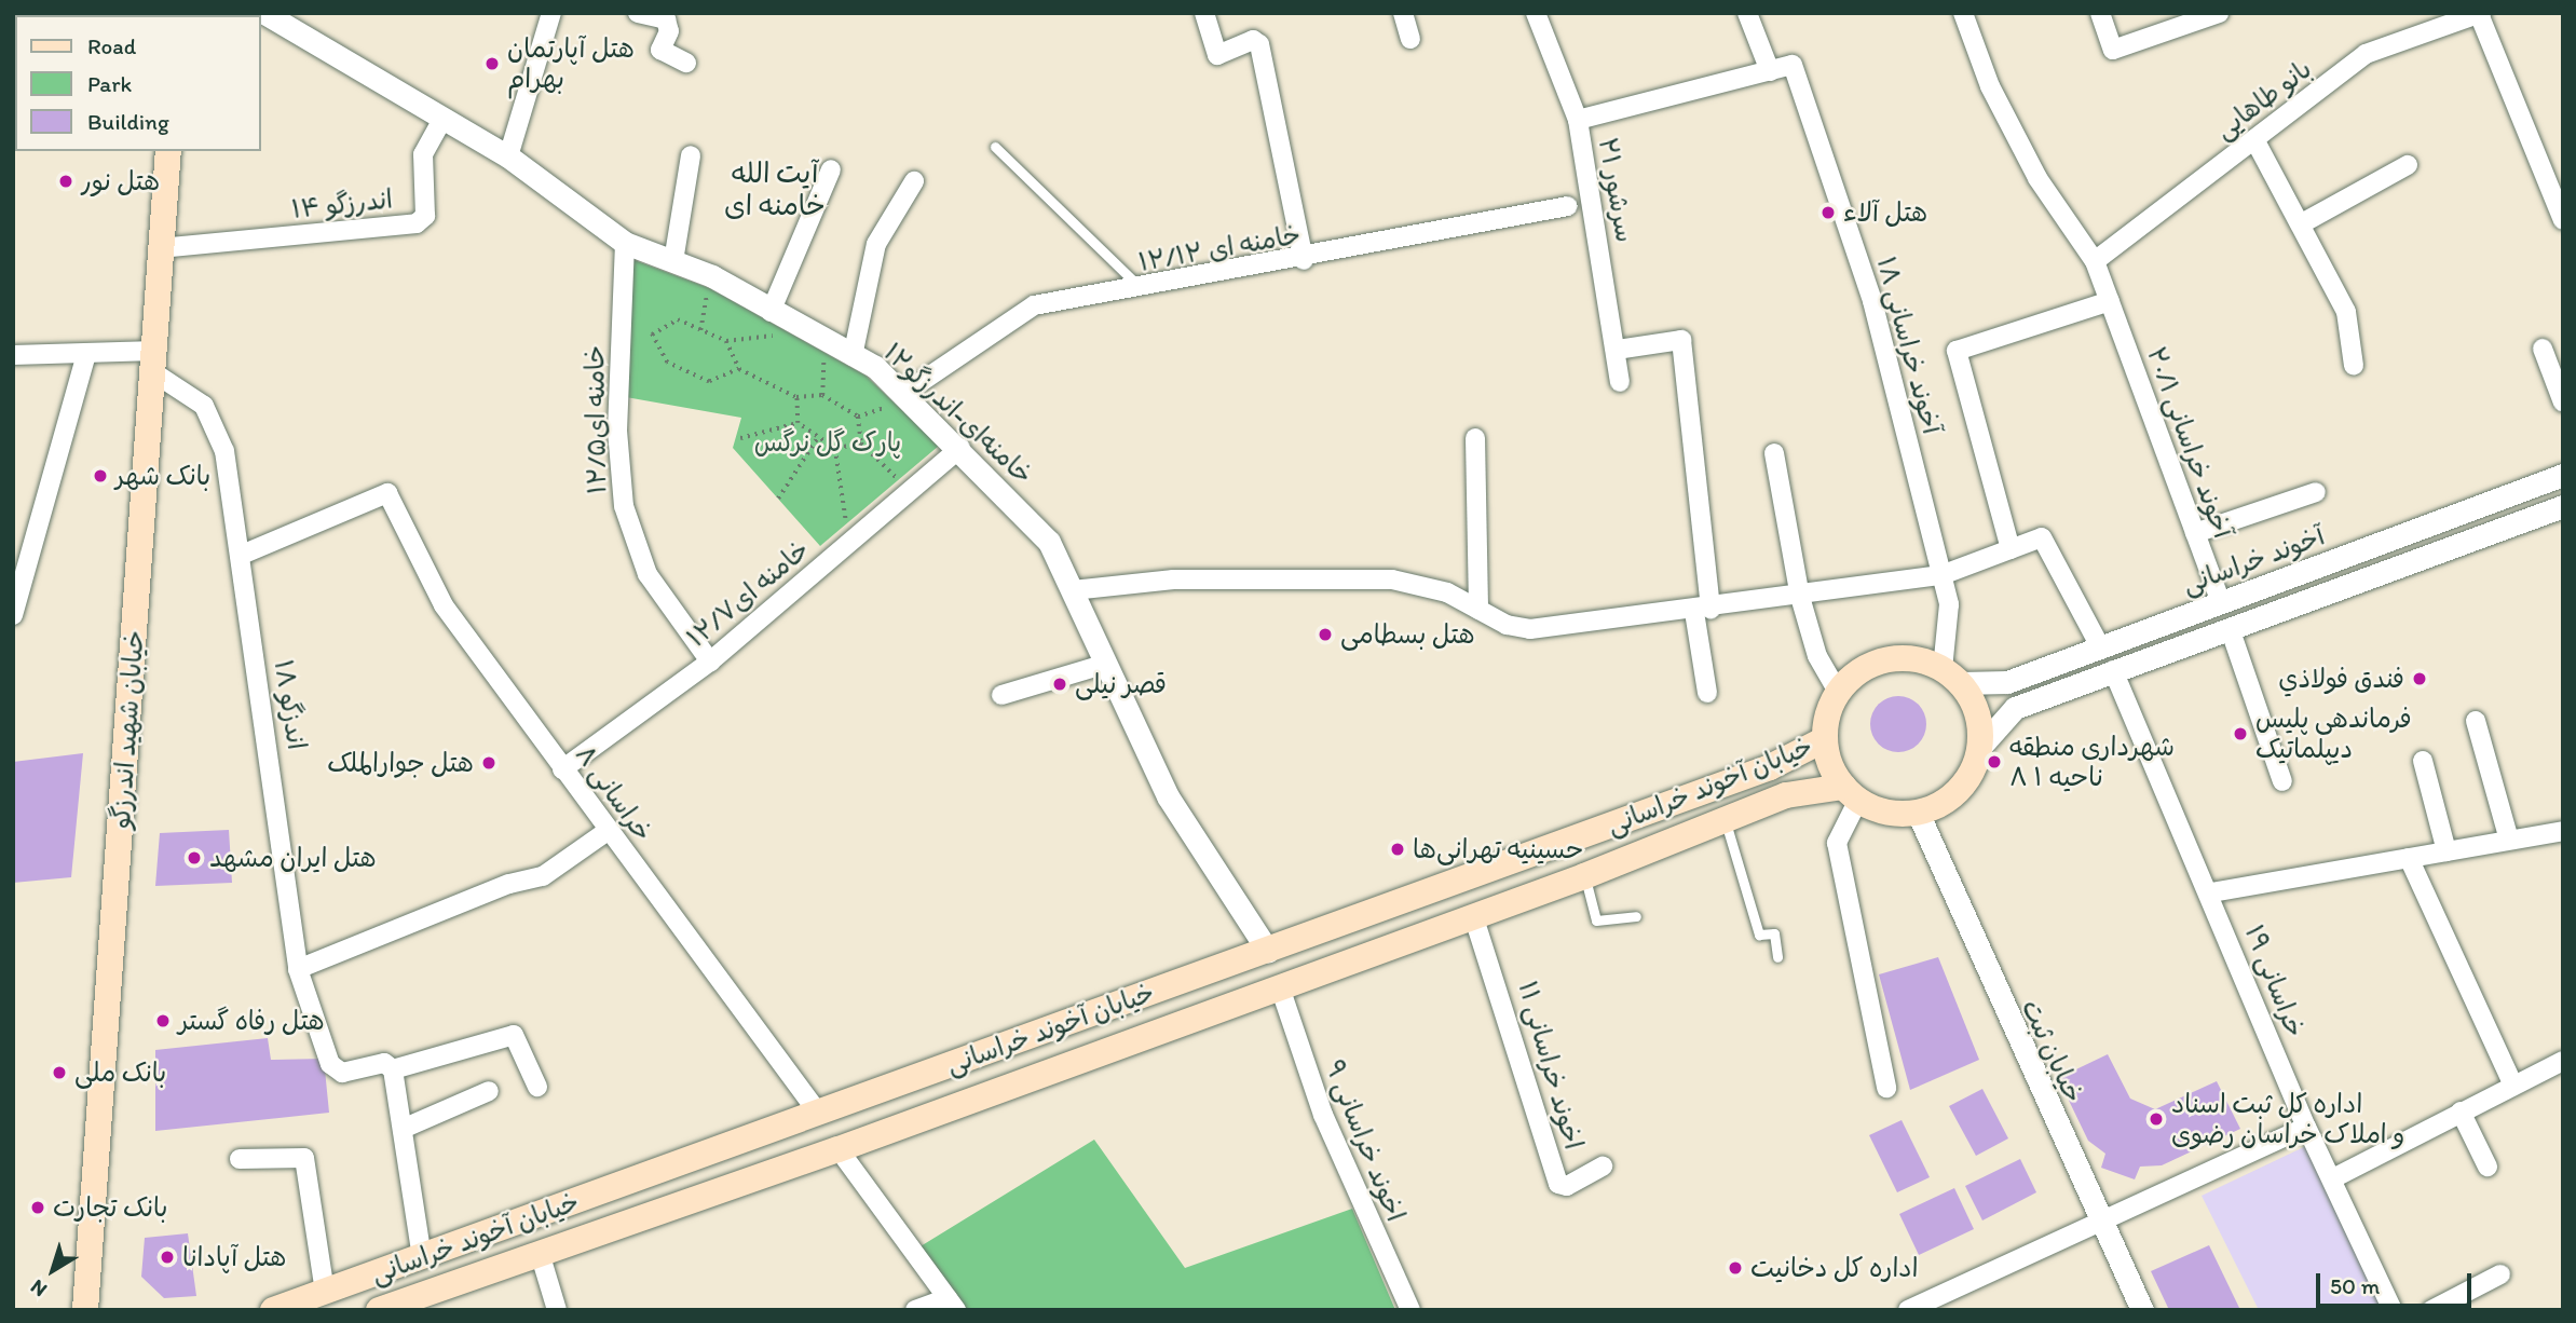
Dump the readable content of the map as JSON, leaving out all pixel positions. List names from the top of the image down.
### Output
{
  "streets": {
    "main road": ["خیابان شهید اندرزگو", "خیابان آخوند خراسانی"],
    "street": [
      "بانو طاهایی",
      "سرشور ۲۱",
      "اندرزگو ۱۴",
      "خامنه ای ۱۲/۱۲",
      "آخوند خراسانی ۱۸",
      "خامنه‌ای-اندرزگو۱۲",
      "خامنه ای۱۲/۵",
      "آخوند خراسانی ۲۰/۱",
      "آخوند خراسانی",
      "خامنه ای۱۲/۷",
      "اندزگو ۱۸",
      "خراسانی ۸",
      "خراسانی ۱۹",
      "خیابان ثبت",
      "اخوند خراسانی ۱۱",
      "اخوند خراسانی ۹"
    ]
  },
  "crossings": [
    ["بانو طاهایی", "آخوند خراسانی ۲۰/۱"],
    ["اندرزگو ۱۴", "خامنه‌ای-اندرزگو۱۲"],
    ["اندرزگو ۱۴", "خیابان شهید اندرزگو"],
    ["خامنه ای ۱۲/۱۲", "خامنه‌ای-اندرزگو۱۲"],
    ["آخوند خراسانی ۱۸", "آخوند خراسانی"],
    ["آخوند خراسانی ۱۸", "خیابان آخوند خراسانی"],
    ["آخوند خراسانی ۱۸", "خیابان ثبت"],
    ["خامنه‌ای-اندرزگو۱۲", "خامنه ای۱۲/۵"],
    ["خامنه‌ای-اندرزگو۱۲", "خامنه ای۱۲/۷"],
    ["خامنه‌ای-اندرزگو۱۲", "خیابان آخوند خراسانی"],
    ["خامنه ای۱۲/۵", "خامنه ای۱۲/۷"],
    ["آخوند خراسانی ۲۰/۱", "آخوند خراسانی"],
    ["آخوند خراسانی", "خیابان آخوند خراسانی"],
    ["آخوند خراسانی", "خیابان ثبت"],
    ["خامنه ای۱۲/۷", "خراسانی ۸"],
    ["اندزگو ۱۸", "خیابان شهید اندرزگو"],
    ["اندزگو ۱۸", "خراسانی ۸"],
    ["خیابان آخوند خراسانی", "خراسانی ۸"],
    ["خیابان آخوند خراسانی", "خیابان ثبت"],
    ["خیابان آخوند خراسانی", "اخوند خراسانی ۱۱"],
    ["خیابان آخوند خراسانی", "اخوند خراسانی ۹"]
  ],
  "districts": ["آیت الله خامنه ای"],
  "parks": ["پارک گل نرگس"],
  "places": [
    "هتل آپارتمان بهرام",
    "هتل نور",
    "هتل آلاء",
    "بانک شهر",
    "هتل بسطامی",
    "فندق فولاذي",
    "قصر نیلی",
    "فرماندهی پلیس دیپلماتیک",
    "شهرداری منطقه ۸ ناحیه ۱",
    "هتل جوارالملک",
    "حسینیه تهرانی‌ها",
    "هتل ایران مشهد",
    "هتل رفاه گستر",
    "بانک ملی",
    "اداره کل ثبت اسناد و املاک خراسان رضوی",
    "بانک تجارت",
    "هتل آپادانا",
    "اداره کل دخانیت"
  ],
  "legend": ["Road", "Park", "Building"],
  "scale_bar": "50 m",
  "north": "bottom left"
}
